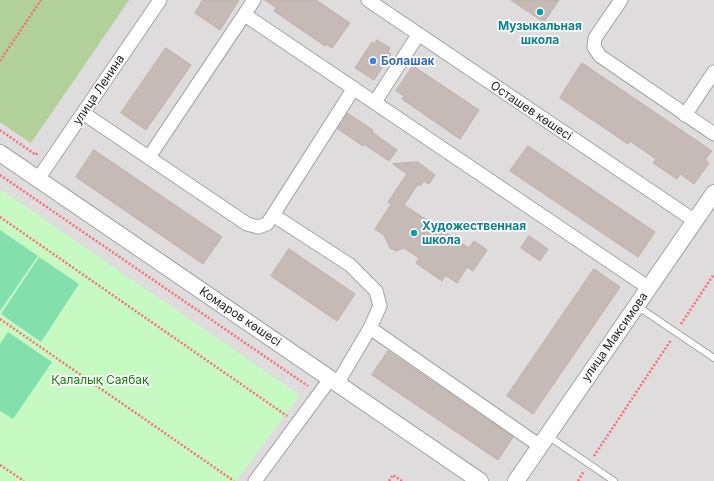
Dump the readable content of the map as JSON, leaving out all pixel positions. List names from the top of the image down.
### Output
{
  "streets": {
    "street": [
      "улица Ленина",
      "Осташев көшесі",
      "Комаров көшесі",
      "улица Максимова"
    ]
  },
  "crossings": [
    ["улица Ленина", "Комаров көшесі"],
    ["Осташев көшесі", "улица Максимова"]
  ],
  "parks": ["Қалалық Саябақ"],
  "places": ["Музыкальная школа", "Болашак", "Художественная школа"]
}
